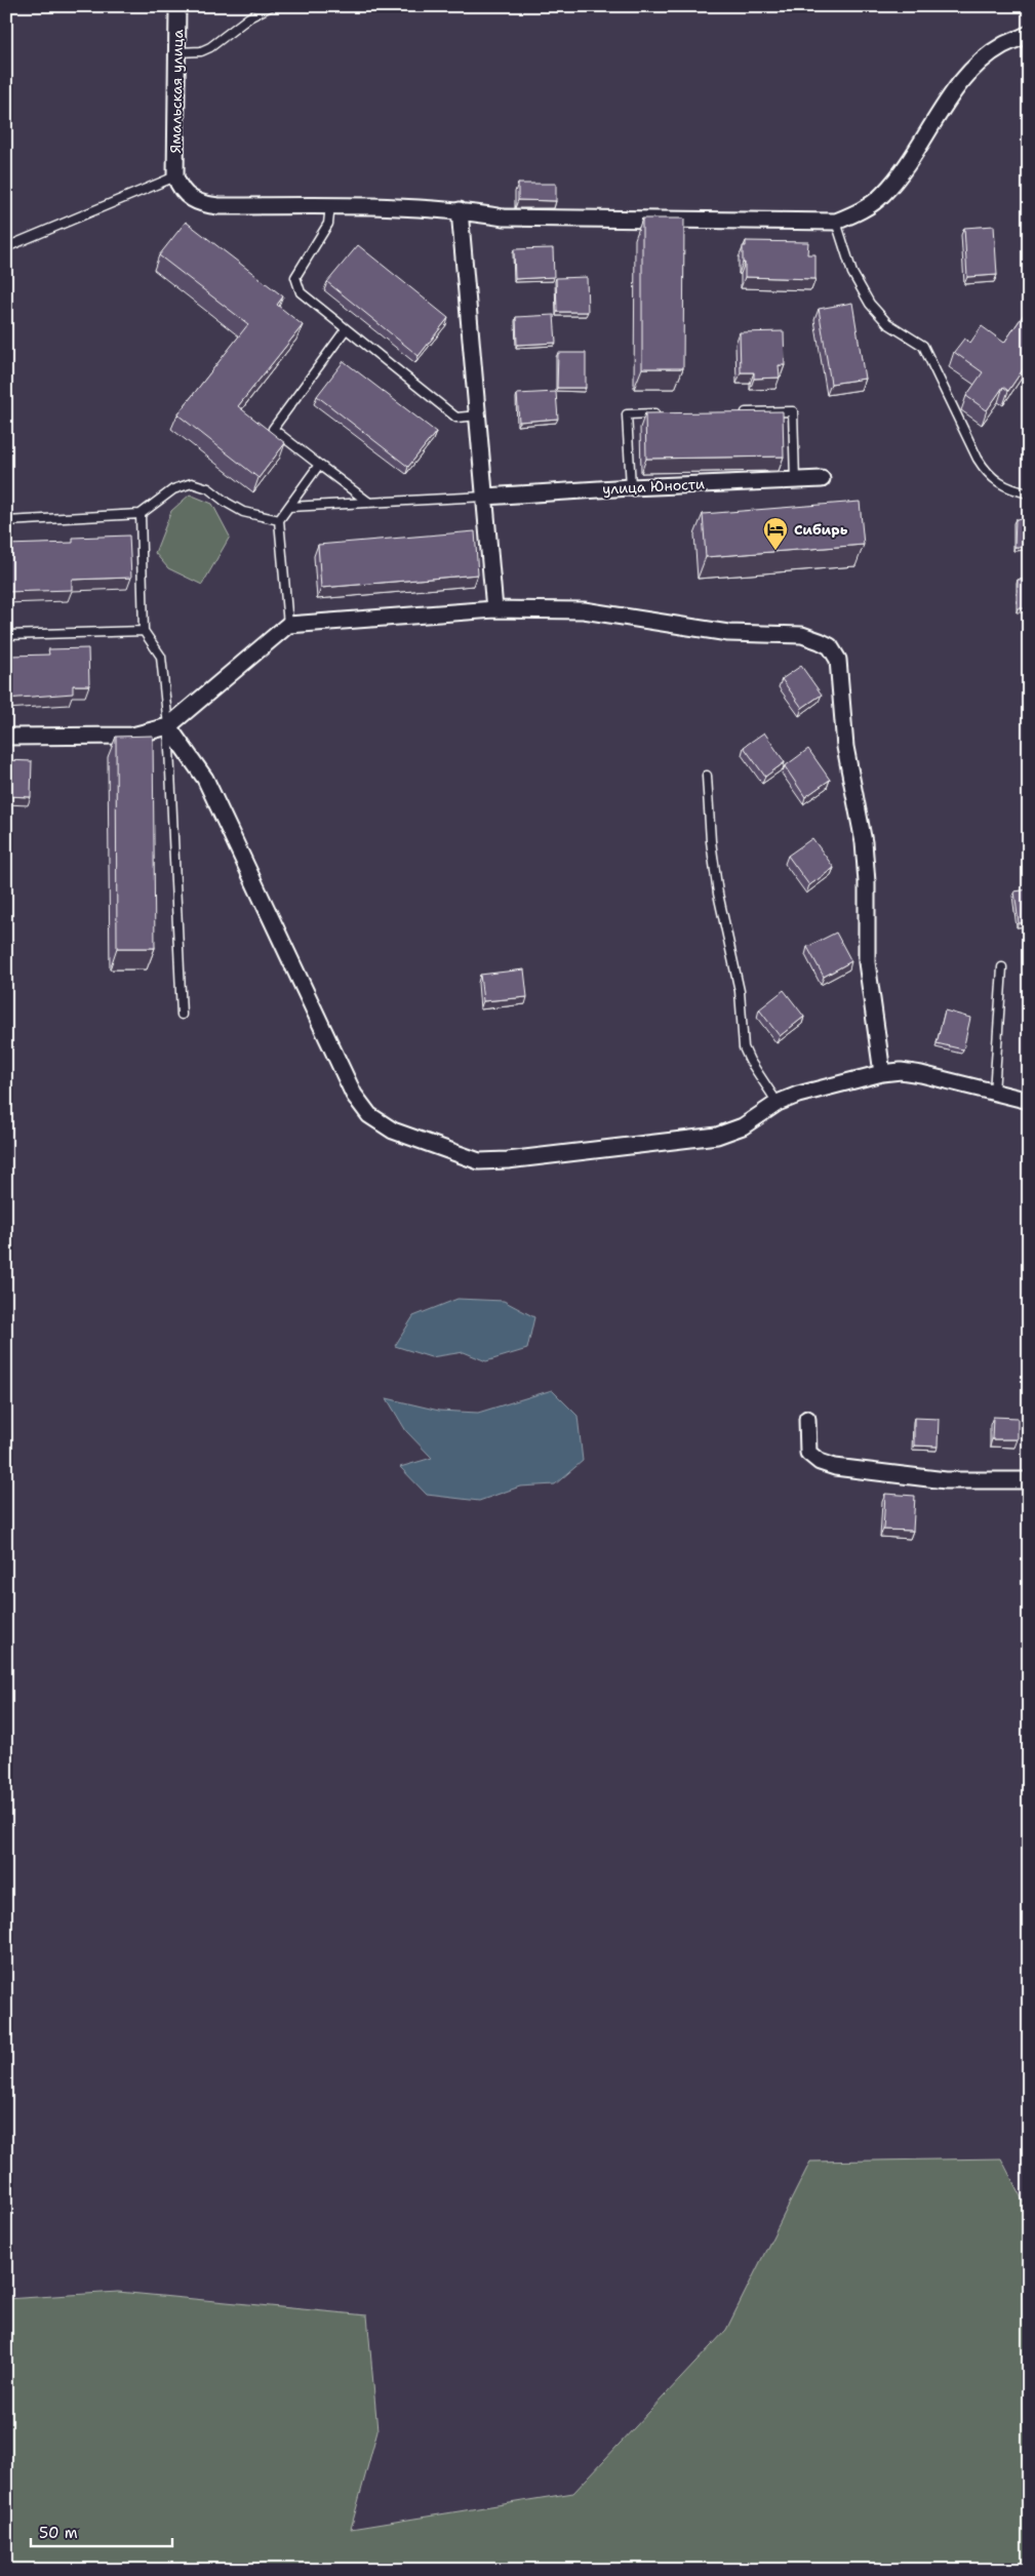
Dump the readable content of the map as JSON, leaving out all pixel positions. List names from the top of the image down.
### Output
{
  "streets": {
    "street": ["Ямальская улица", "улица Юности"]
  },
  "places": {
    "hotel": ["Сибирь"]
  },
  "scale_bar": "50 m"
}
